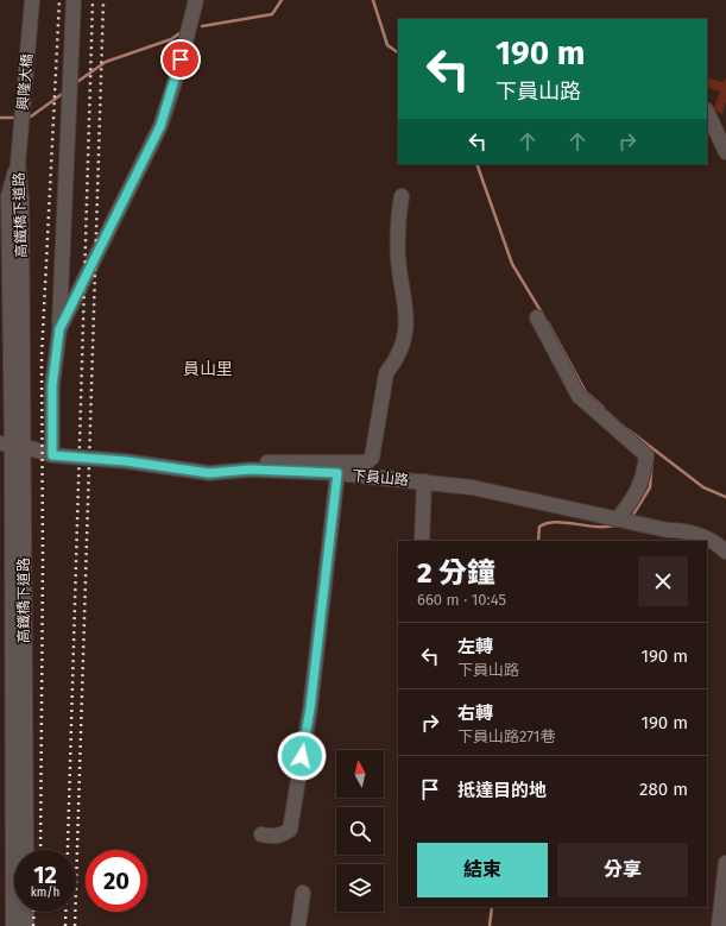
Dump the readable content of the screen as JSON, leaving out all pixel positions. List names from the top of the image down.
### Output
{
  "streets": {
    "street": ["興隆大橋", "高鐵橋下道路", "下員山路"]
  },
  "crossings": [
    ["興隆大橋", "高鐵橋下道路"],
    ["高鐵橋下道路", "下員山路"]
  ],
  "districts": ["員山里"],
  "north": "top",
  "page": {
    "turn": ["190 m", "下員山路"],
    "heading": ["2 分鐘", "660 m · 10:45"],
    "list": [
      {
        "name": "左轉",
        "note": "下員山路",
        "value": "190 m"
      },
      {
        "name": "右轉",
        "note": "下員山路271巷",
        "value": "190 m"
      },
      {
        "name": "抵達目的地",
        "value": "280 m"
      }
    ],
    "buttons": ["結束", "分享"],
    "speed": "12 km/h",
    "limit": "20"
  }
}
